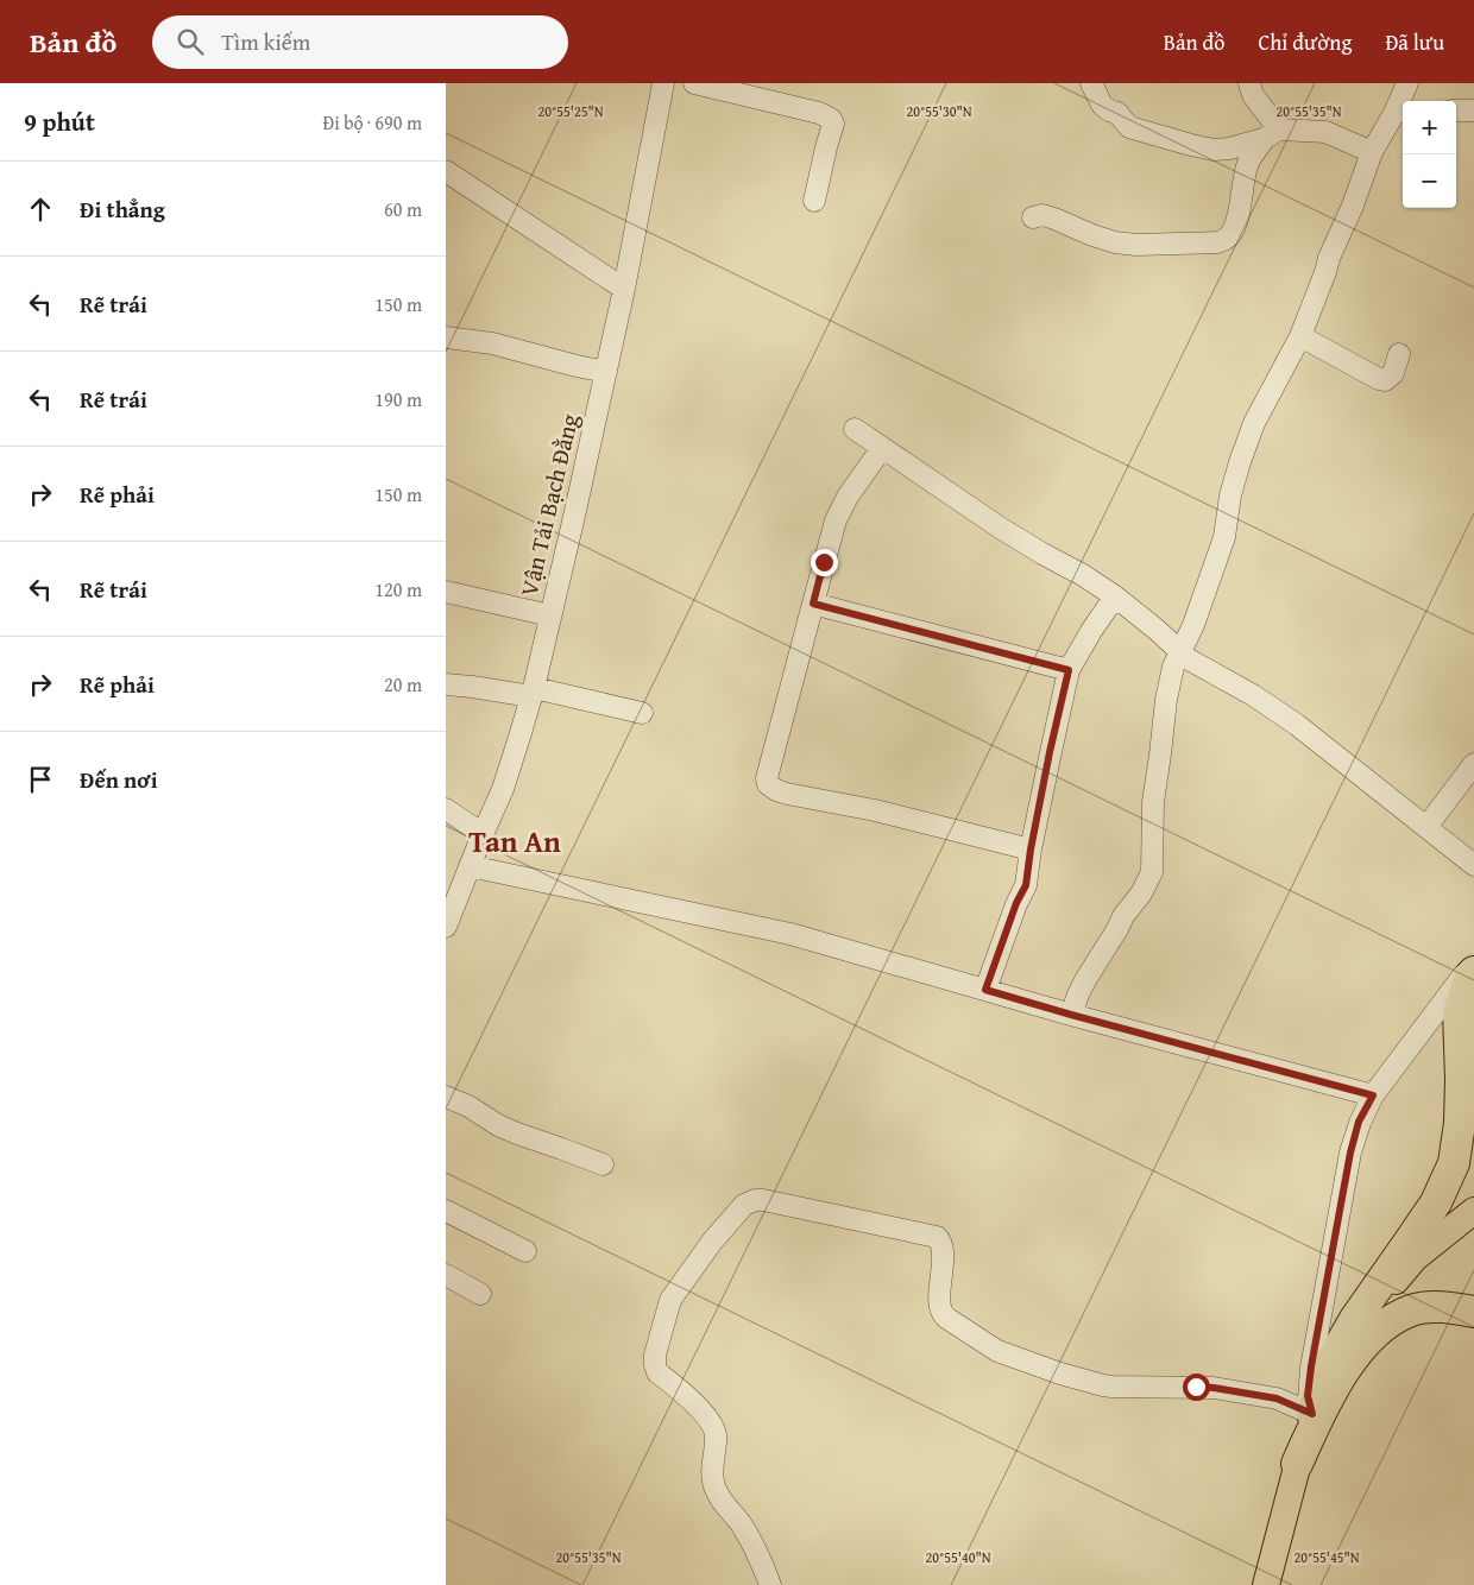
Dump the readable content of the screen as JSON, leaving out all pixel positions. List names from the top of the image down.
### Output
{
  "streets": {
    "street": ["Vận Tải Bạch Đằng"]
  },
  "districts": ["Tan An"],
  "page": {
    "header": "Bản đồ",
    "search": "Tìm kiếm",
    "nav": ["Bản đồ", "Chỉ đường", "Đã lưu"],
    "heading": ["9 phút", "Đi bộ · 690 m"],
    "map_buttons": ["+", "−"],
    "list": [
      ["Đi thẳng", "60 m"],
      ["Rẽ trái", "150 m"],
      ["Rẽ trái", "190 m"],
      ["Rẽ phải", "150 m"],
      ["Rẽ trái", "120 m"],
      ["Rẽ phải", "20 m"],
      "Đến nơi"
    ]
  },
  "coordinates": [
    "20°55'25\"N",
    "20°55'30\"N",
    "20°55'35\"N",
    "20°55'40\"N",
    "20°55'45\"N"
  ]
}
